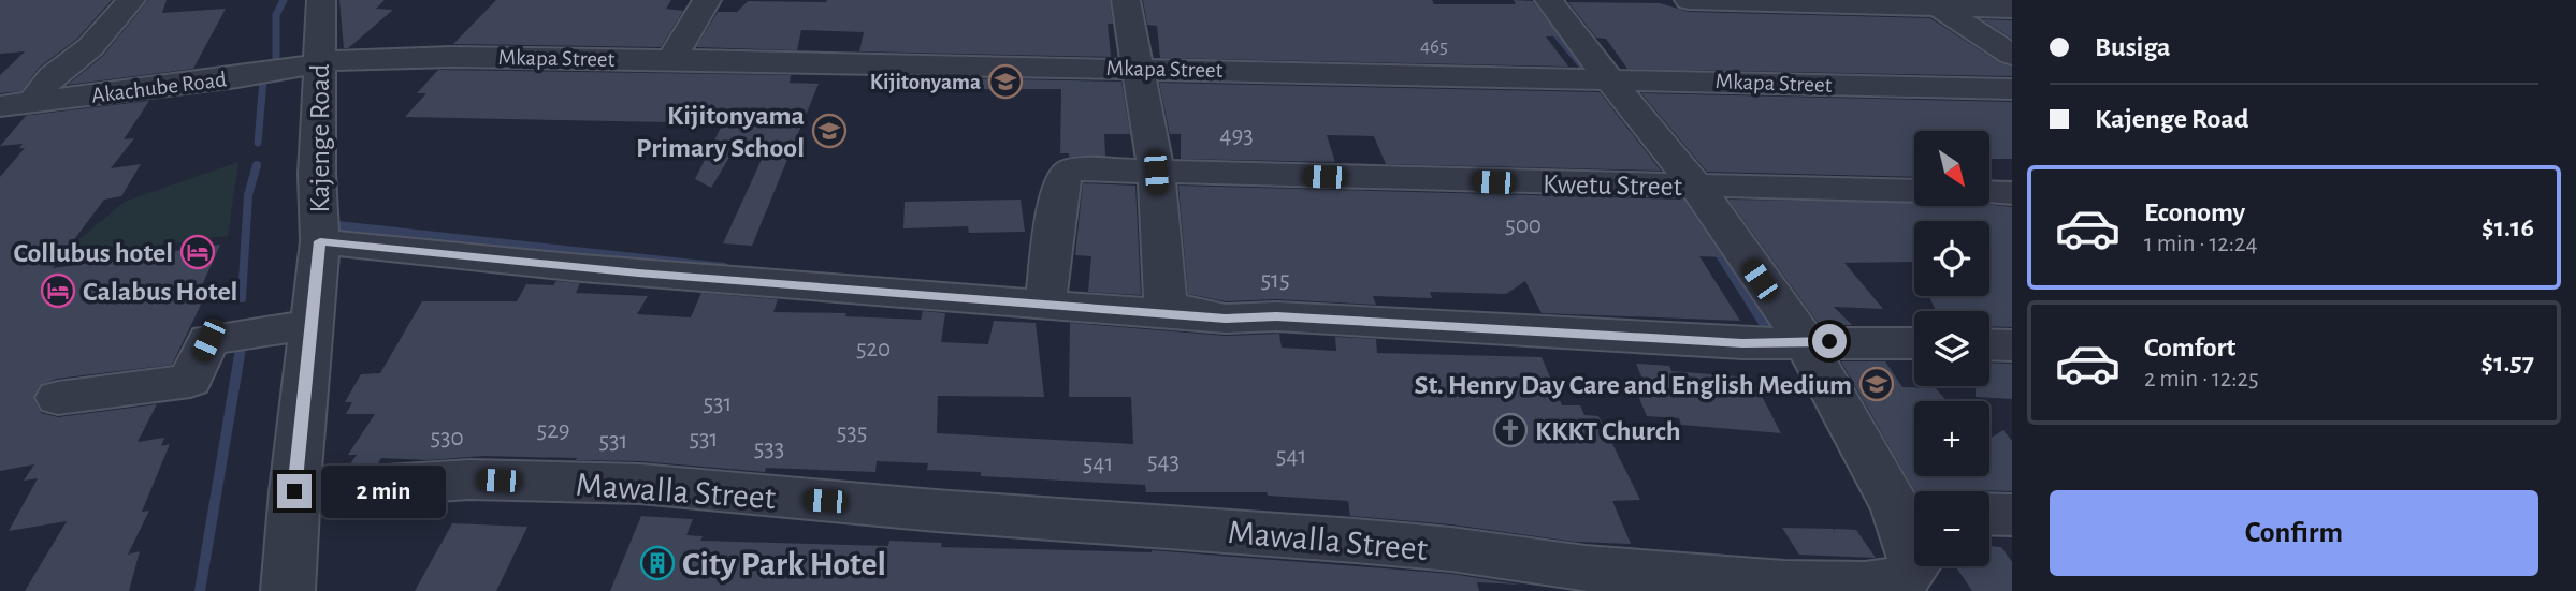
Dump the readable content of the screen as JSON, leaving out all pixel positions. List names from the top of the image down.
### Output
{
  "streets": {
    "street": [
      "Mkapa Street",
      "Akachube Road",
      "Kajenge Road",
      "Kwetu Street",
      "Mawalla Street"
    ]
  },
  "crossings": [
    ["Mkapa Street", "Akachube Road"],
    ["Mkapa Street", "Kajenge Road"],
    ["Mkapa Street", "Mawalla Street"],
    ["Akachube Road", "Kajenge Road"],
    ["Kajenge Road", "Mawalla Street"],
    ["Kwetu Street", "Mawalla Street"]
  ],
  "places": {
    "school or university": ["Kijitonyama", "Kijitonyama Primary School", "St. Henry Day Care and English Medium"],
    "hotel": ["Collubus hotel", "Calabus Hotel"],
    "church": ["KKKT Church"],
    "building": ["City Park Hotel"]
  },
  "house_numbers": [
    "465",
    "493",
    "500",
    "515",
    "520",
    "531",
    "529",
    "535",
    "530",
    "531",
    "531",
    "533",
    "541",
    "543",
    "541"
  ],
  "north": "bottom right",
  "page": {
    "banner": ["Busiga", "Kajenge Road"],
    "map_buttons": ["+", "−"],
    "list": [
      {
        "name": "Economy",
        "note": "1 min · 12:24",
        "value": "$1.16"
      },
      {
        "name": "Comfort",
        "note": "2 min · 12:25",
        "value": "$1.57"
      }
    ],
    "bubble": "2 min",
    "buttons": "Confirm"
  }
}
